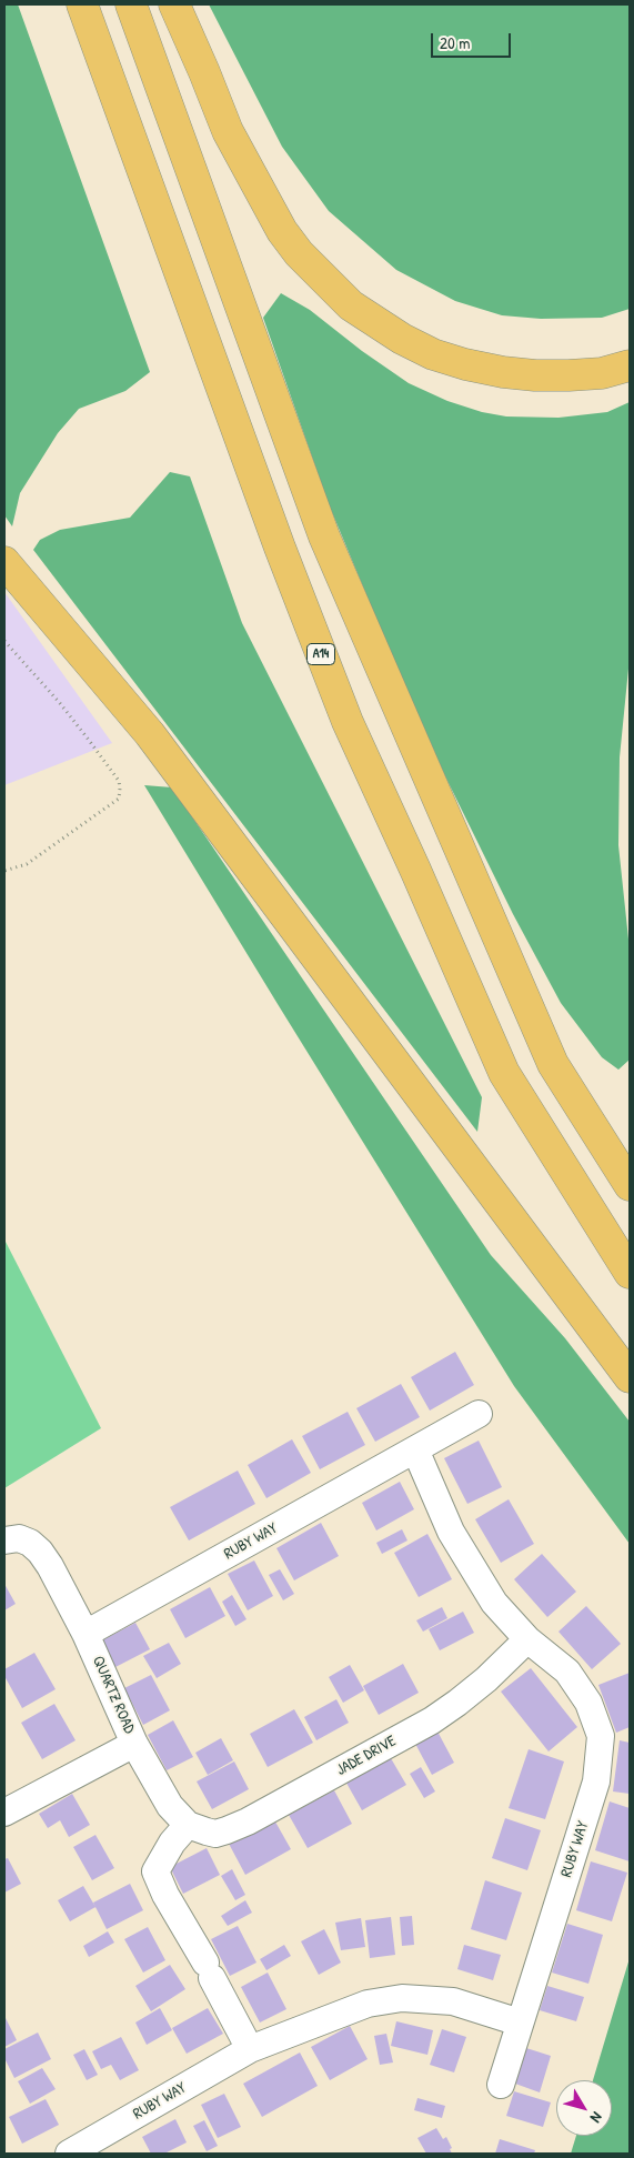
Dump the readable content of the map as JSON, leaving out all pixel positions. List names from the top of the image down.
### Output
{
  "streets": {
    "highway": ["A14"],
    "street": ["RUBY WAY", "QUARTZ ROAD", "JADE DRIVE"]
  },
  "crossings": [
    ["RUBY WAY", "QUARTZ ROAD"],
    ["RUBY WAY", "JADE DRIVE"],
    ["QUARTZ ROAD", "JADE DRIVE"]
  ],
  "scale_bar": "20 m",
  "north": "bottom right"
}
